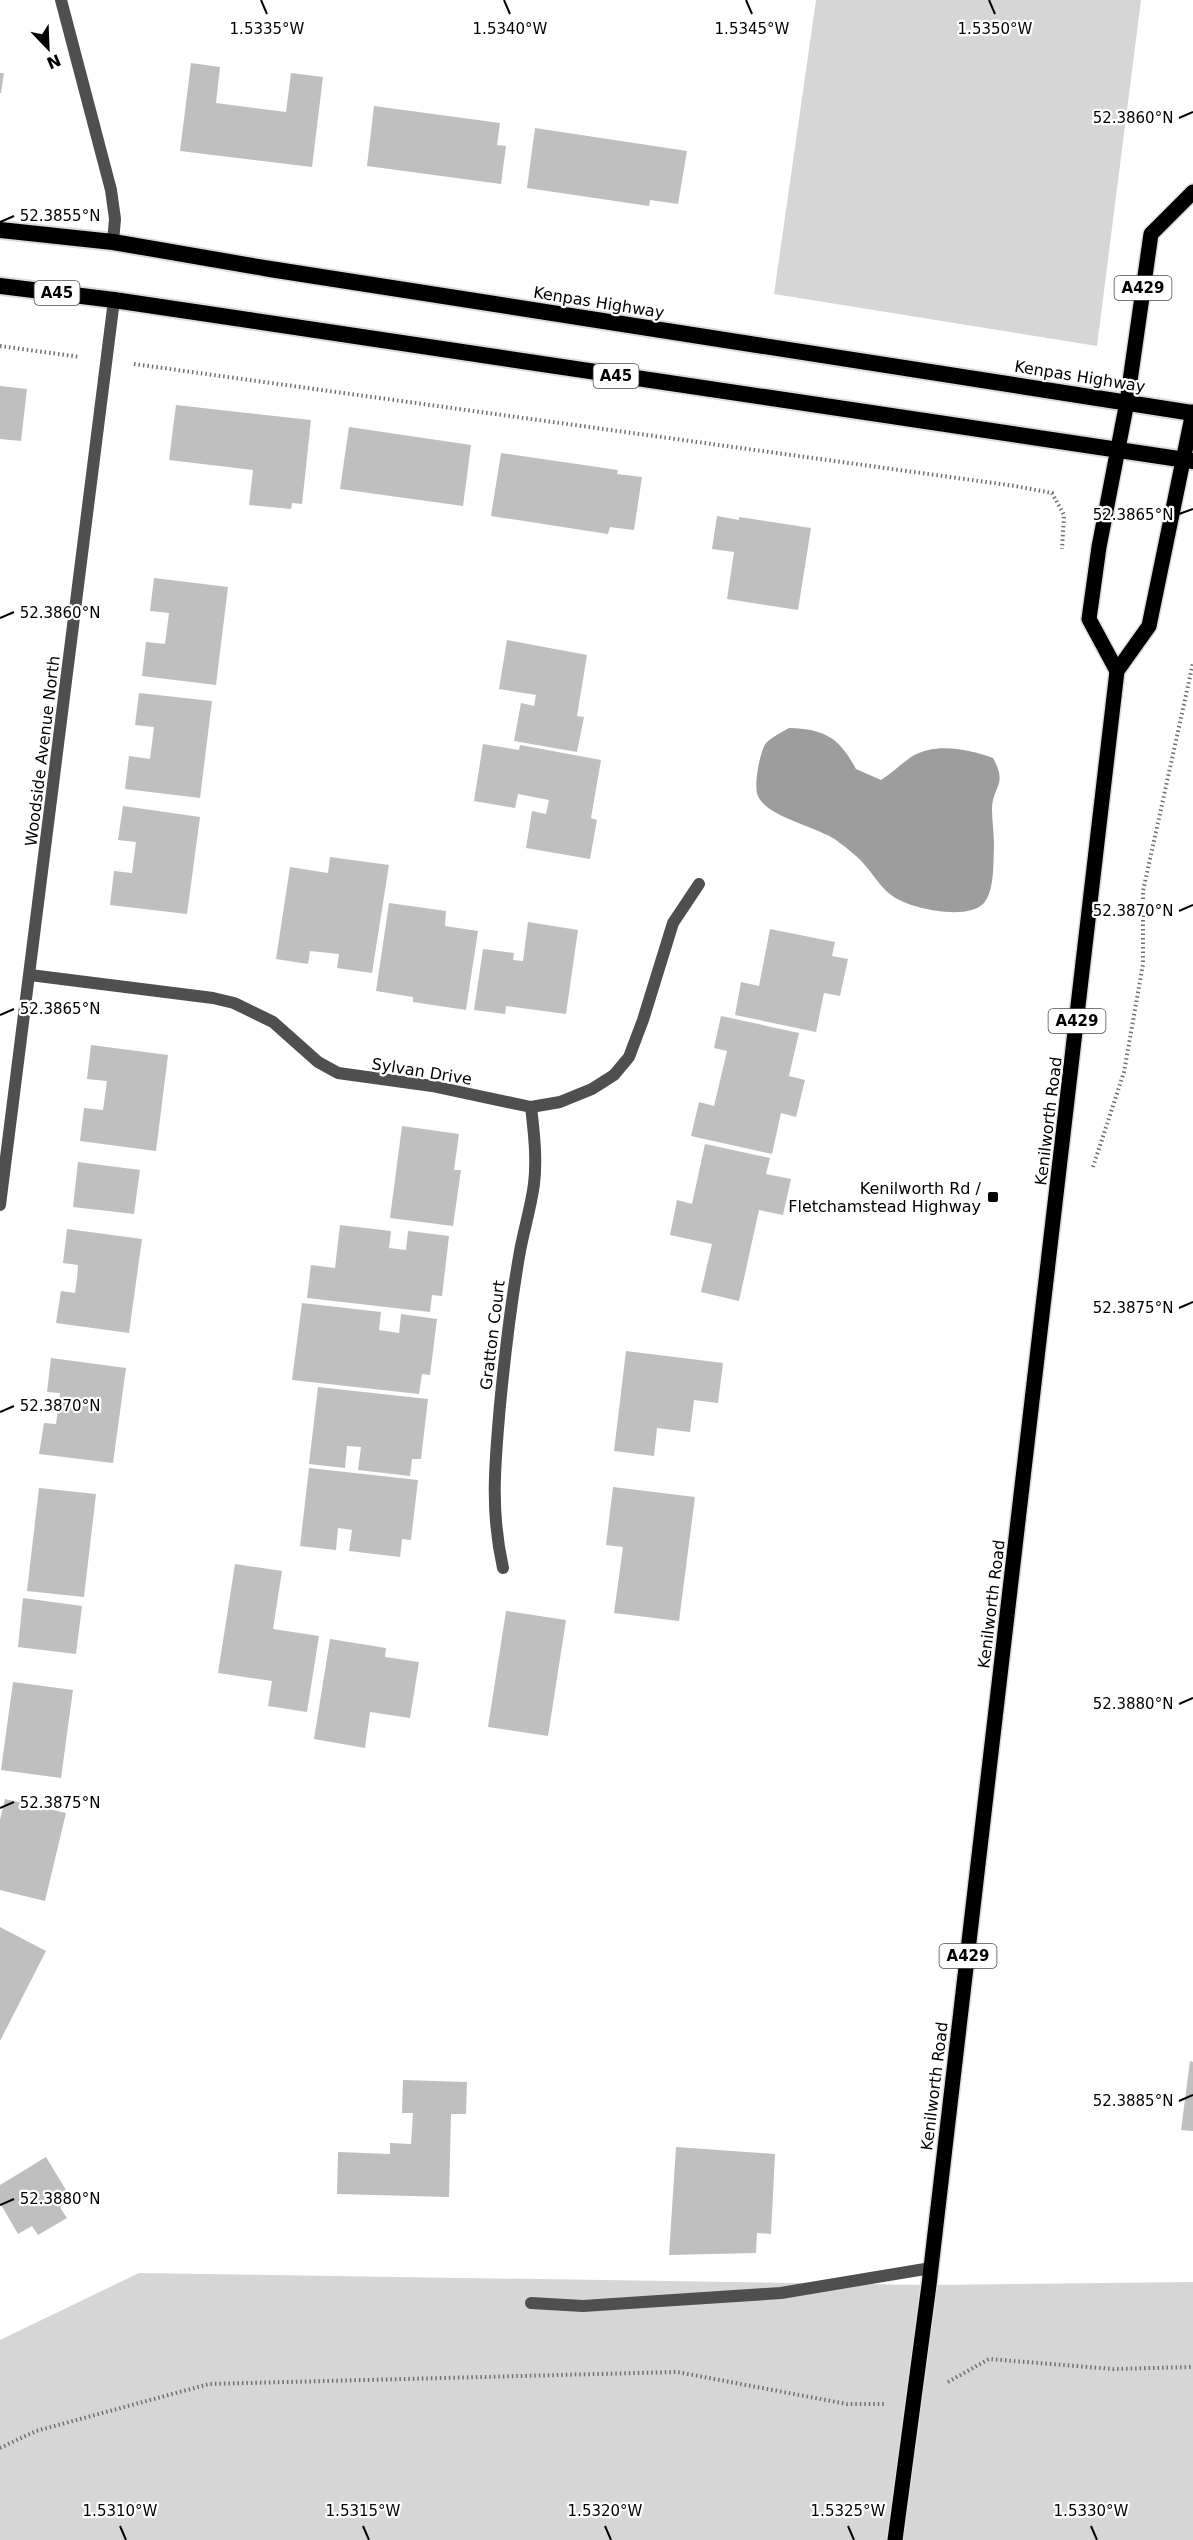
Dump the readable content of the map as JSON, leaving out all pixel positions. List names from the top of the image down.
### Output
{
  "streets": {
    "highway": ["A45", "Kenpas Highway"],
    "main road": ["A429", "Kenilworth Road"],
    "street": ["Woodside Avenue North", "Sylvan Drive", "Gratton Court"]
  },
  "crossings": [
    ["A429", "A45"],
    ["A429", "Kenpas Highway"],
    ["A429", "Kenilworth Road"],
    ["A45", "Woodside Avenue North"],
    ["A45", "Kenilworth Road"],
    ["Kenpas Highway", "Kenilworth Road"],
    ["Woodside Avenue North", "Sylvan Drive"],
    ["Sylvan Drive", "Gratton Court"]
  ],
  "places": {
    "transit": ["Kenilworth Rd / Fletchamstead Highway"]
  },
  "north": "bottom right",
  "coordinates": [
    "1.5335°W",
    "1.5340°W",
    "1.5345°W",
    "1.5350°W",
    "52.3860°N",
    "52.3855°N",
    "52.3865°N",
    "52.3870°N",
    "52.3875°N",
    "52.3880°N",
    "52.3885°N",
    "1.5310°W",
    "1.5315°W",
    "1.5320°W",
    "1.5325°W",
    "1.5330°W"
  ]
}
